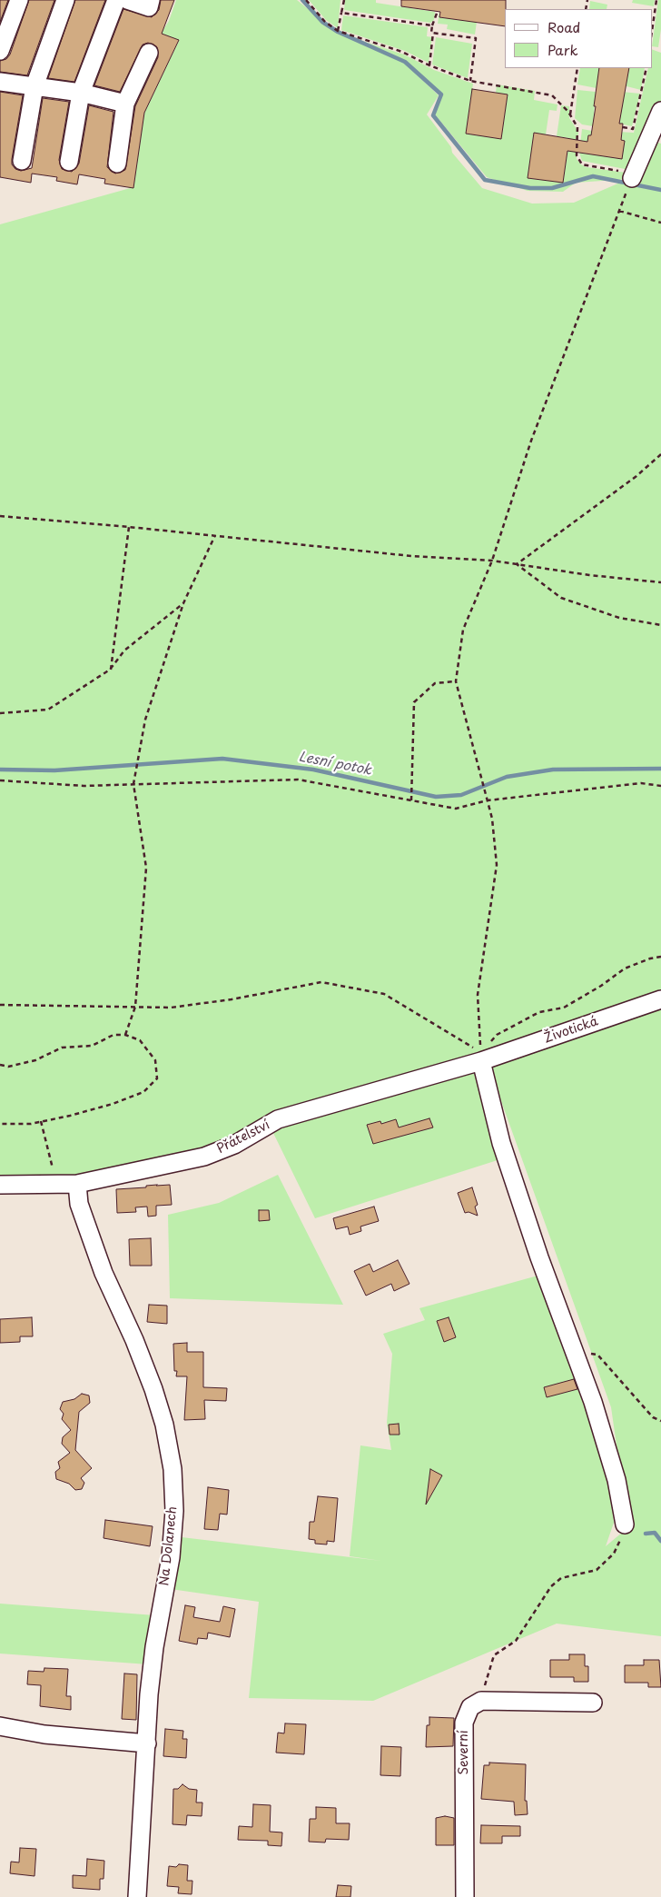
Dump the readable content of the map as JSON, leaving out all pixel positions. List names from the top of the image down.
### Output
{
  "streets": {
    "street": [
      "Životická",
      "Přátelství",
      "Na Dolanech",
      "Severní"
    ]
  },
  "crossings": [
    ["Životická", "Přátelství"],
    ["Přátelství", "Na Dolanech"]
  ],
  "water": ["Lesní potok"],
  "legend": ["Road", "Park"]
}
